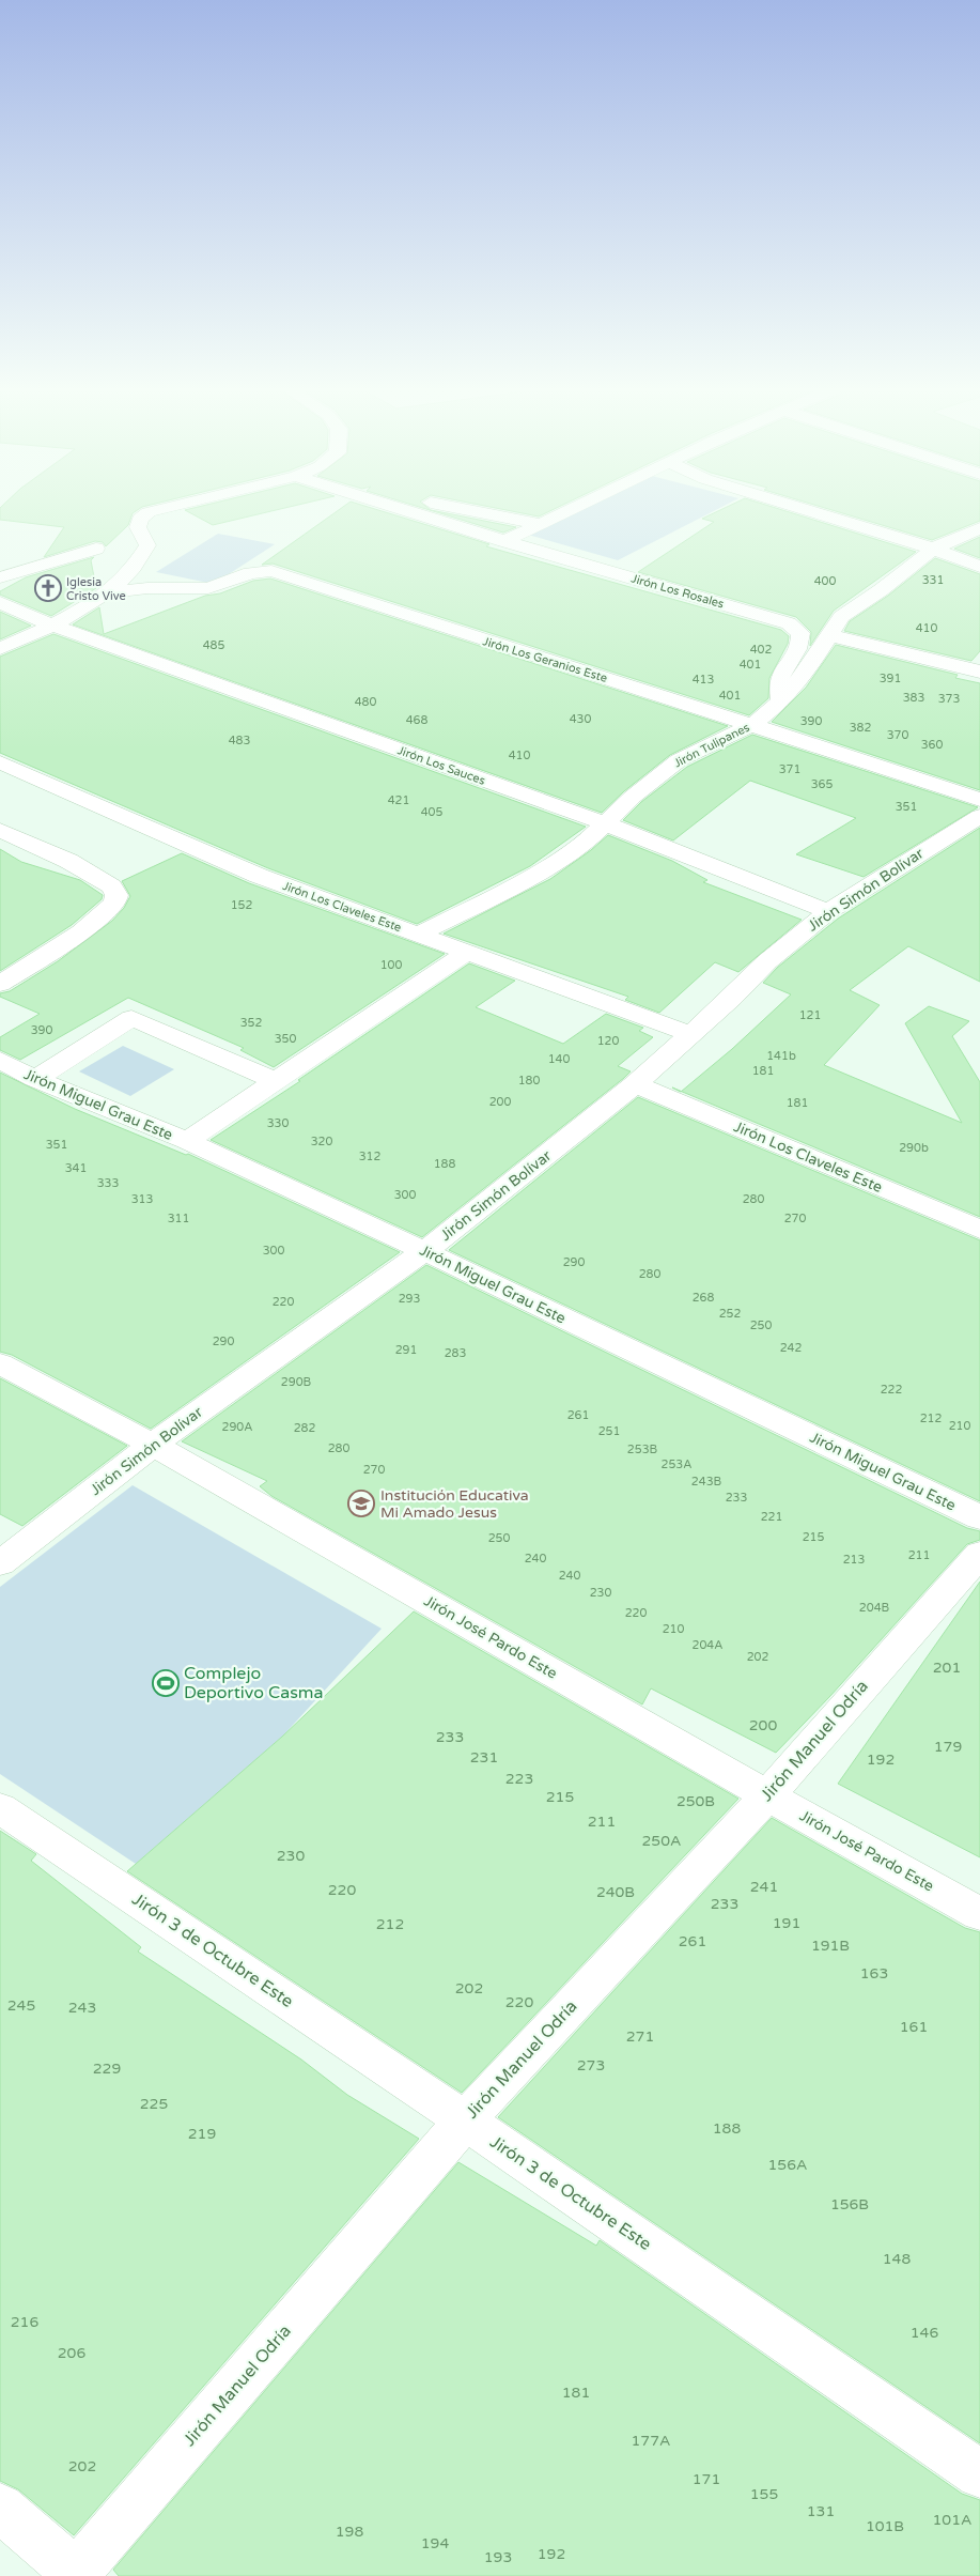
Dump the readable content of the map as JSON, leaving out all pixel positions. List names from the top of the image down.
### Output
{
  "streets": {
    "street": [
      "Jirón Los Rosales",
      "Jirón Los Geranios Este",
      "Jirón Tulipanes",
      "Jirón Los Sauces",
      "Jirón Simón Bolívar",
      "Jirón Los Claveles Este",
      "Jirón Miguel Grau Este",
      "Jirón José Pardo Este",
      "Jirón Manuel Odría",
      "Jirón 3 de Octubre Este"
    ]
  },
  "crossings": [
    ["Jirón Los Rosales", "Jirón Tulipanes"],
    ["Jirón Los Geranios Este", "Jirón Tulipanes"],
    ["Jirón Tulipanes", "Jirón Los Sauces"],
    ["Jirón Tulipanes", "Jirón Los Claveles Este"],
    ["Jirón Los Sauces", "Jirón Simón Bolívar"],
    ["Jirón Simón Bolívar", "Jirón Los Claveles Este"],
    ["Jirón Simón Bolívar", "Jirón Miguel Grau Este"],
    ["Jirón Simón Bolívar", "Jirón José Pardo Este"],
    ["Jirón José Pardo Este", "Jirón Manuel Odría"],
    ["Jirón Manuel Odría", "Jirón 3 de Octubre Este"]
  ],
  "places": {
    "church": ["Iglesia Cristo Vive"],
    "school or university": ["Institución Educativa Mi Amado Jesus"],
    "sports": ["Complejo Deportivo Casma"]
  },
  "house_numbers": [
    "331",
    "400",
    "410",
    "485",
    "402",
    "401",
    "391",
    "413",
    "401",
    "383",
    "373",
    "480",
    "430",
    "468",
    "390",
    "382",
    "370",
    "483",
    "360",
    "410",
    "371",
    "365",
    "421",
    "351",
    "405",
    "152",
    "100",
    "121",
    "352",
    "390",
    "350",
    "120",
    "141b",
    "140",
    "181",
    "180",
    "200",
    "181",
    "330",
    "320",
    "351",
    "290b",
    "312",
    "188",
    "341",
    "333",
    "300",
    "313",
    "280",
    "311",
    "270",
    "300",
    "290",
    "280",
    "268",
    "293",
    "220",
    "252",
    "250",
    "290",
    "242",
    "291",
    "283",
    "290B",
    "222",
    "261",
    "212",
    "210",
    "290A",
    "282",
    "251",
    "280",
    "253B",
    "253A",
    "270",
    "243B",
    "233",
    "221",
    "215",
    "250",
    "211",
    "240",
    "213",
    "240",
    "230",
    "204B",
    "220",
    "210",
    "204A",
    "202",
    "201",
    "200",
    "233",
    "179",
    "231",
    "192",
    "223",
    "215",
    "250B",
    "211",
    "250A",
    "230",
    "241",
    "220",
    "240B",
    "233",
    "191",
    "212",
    "261",
    "191B",
    "163",
    "202",
    "220",
    "245",
    "243",
    "161",
    "271",
    "273",
    "229",
    "225",
    "188",
    "219",
    "156A",
    "156B",
    "148",
    "216",
    "146",
    "206",
    "181",
    "177A",
    "202",
    "171",
    "155",
    "131",
    "101A",
    "101B",
    "198",
    "194",
    "192",
    "193"
  ]
}
